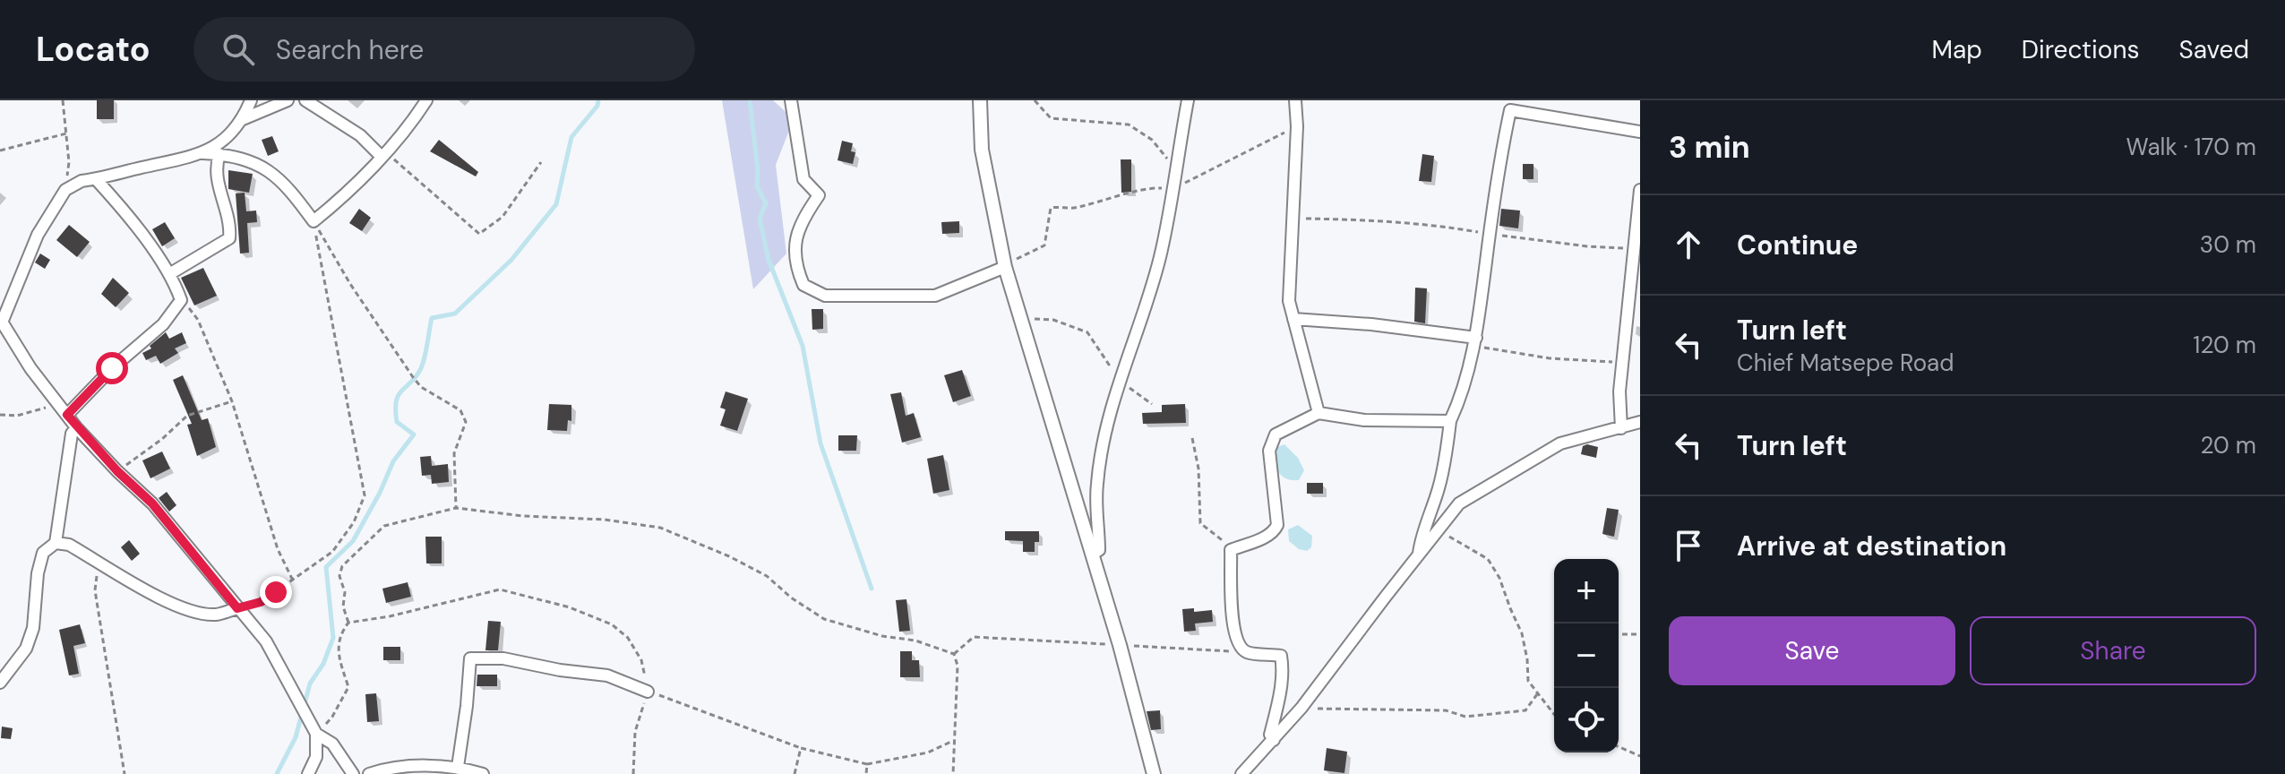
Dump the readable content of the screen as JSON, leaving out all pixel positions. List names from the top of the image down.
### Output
{
  "page": {
    "header": "Locato",
    "search": "Search here",
    "nav": ["Map", "Directions", "Saved"],
    "heading": ["3 min", "Walk · 170 m"],
    "list": [
      ["Continue", "30 m"],
      ["Turn left", "Chief Matsepe Road", "120 m"],
      ["Turn left", "20 m"],
      "Arrive at destination"
    ],
    "map_buttons": ["+", "−"],
    "buttons": ["Save", "Share"]
  }
}
